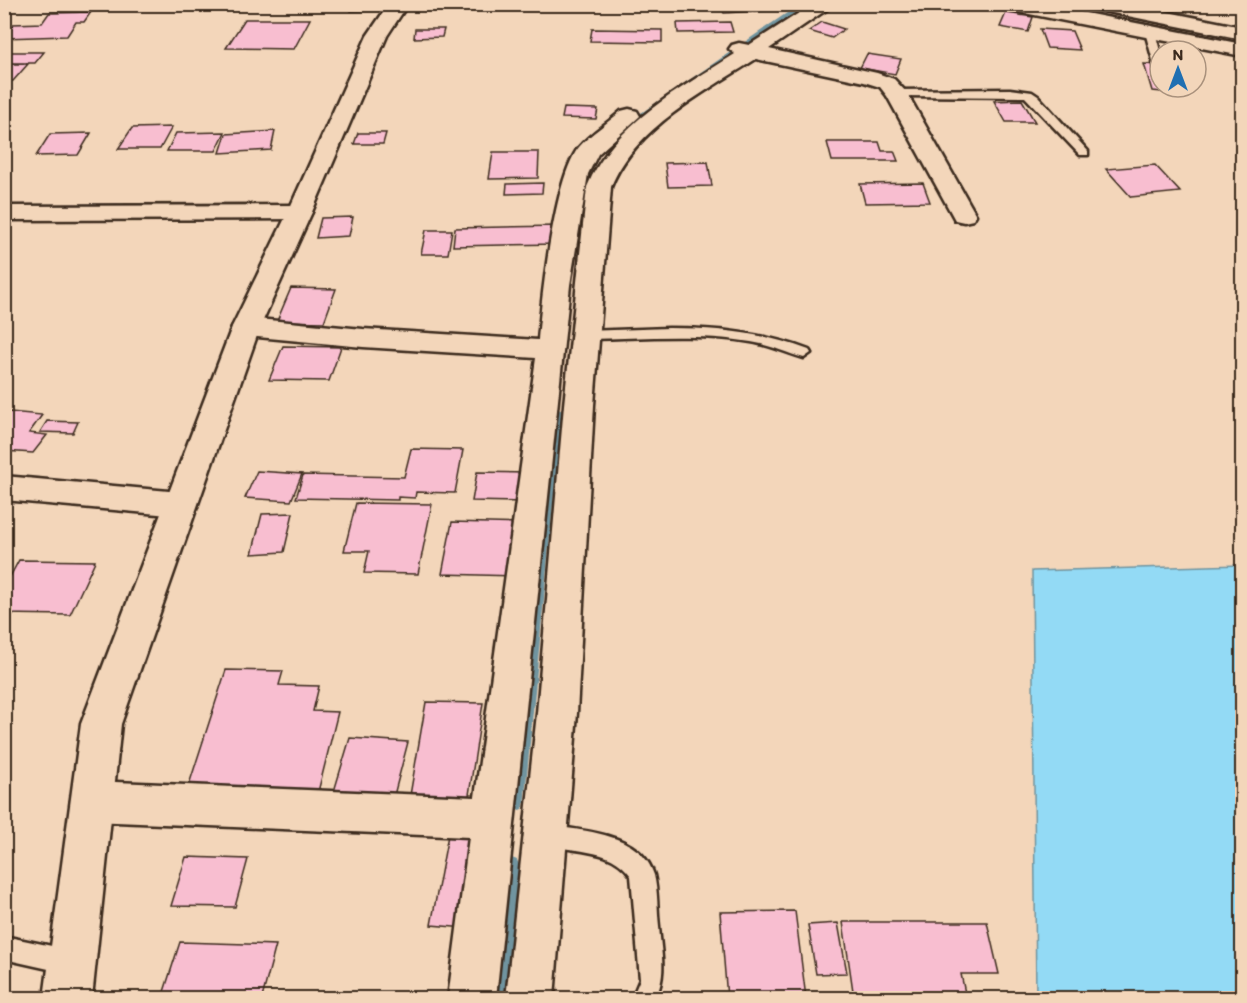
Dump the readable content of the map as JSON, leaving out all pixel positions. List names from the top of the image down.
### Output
{
  "north": "top"
}
